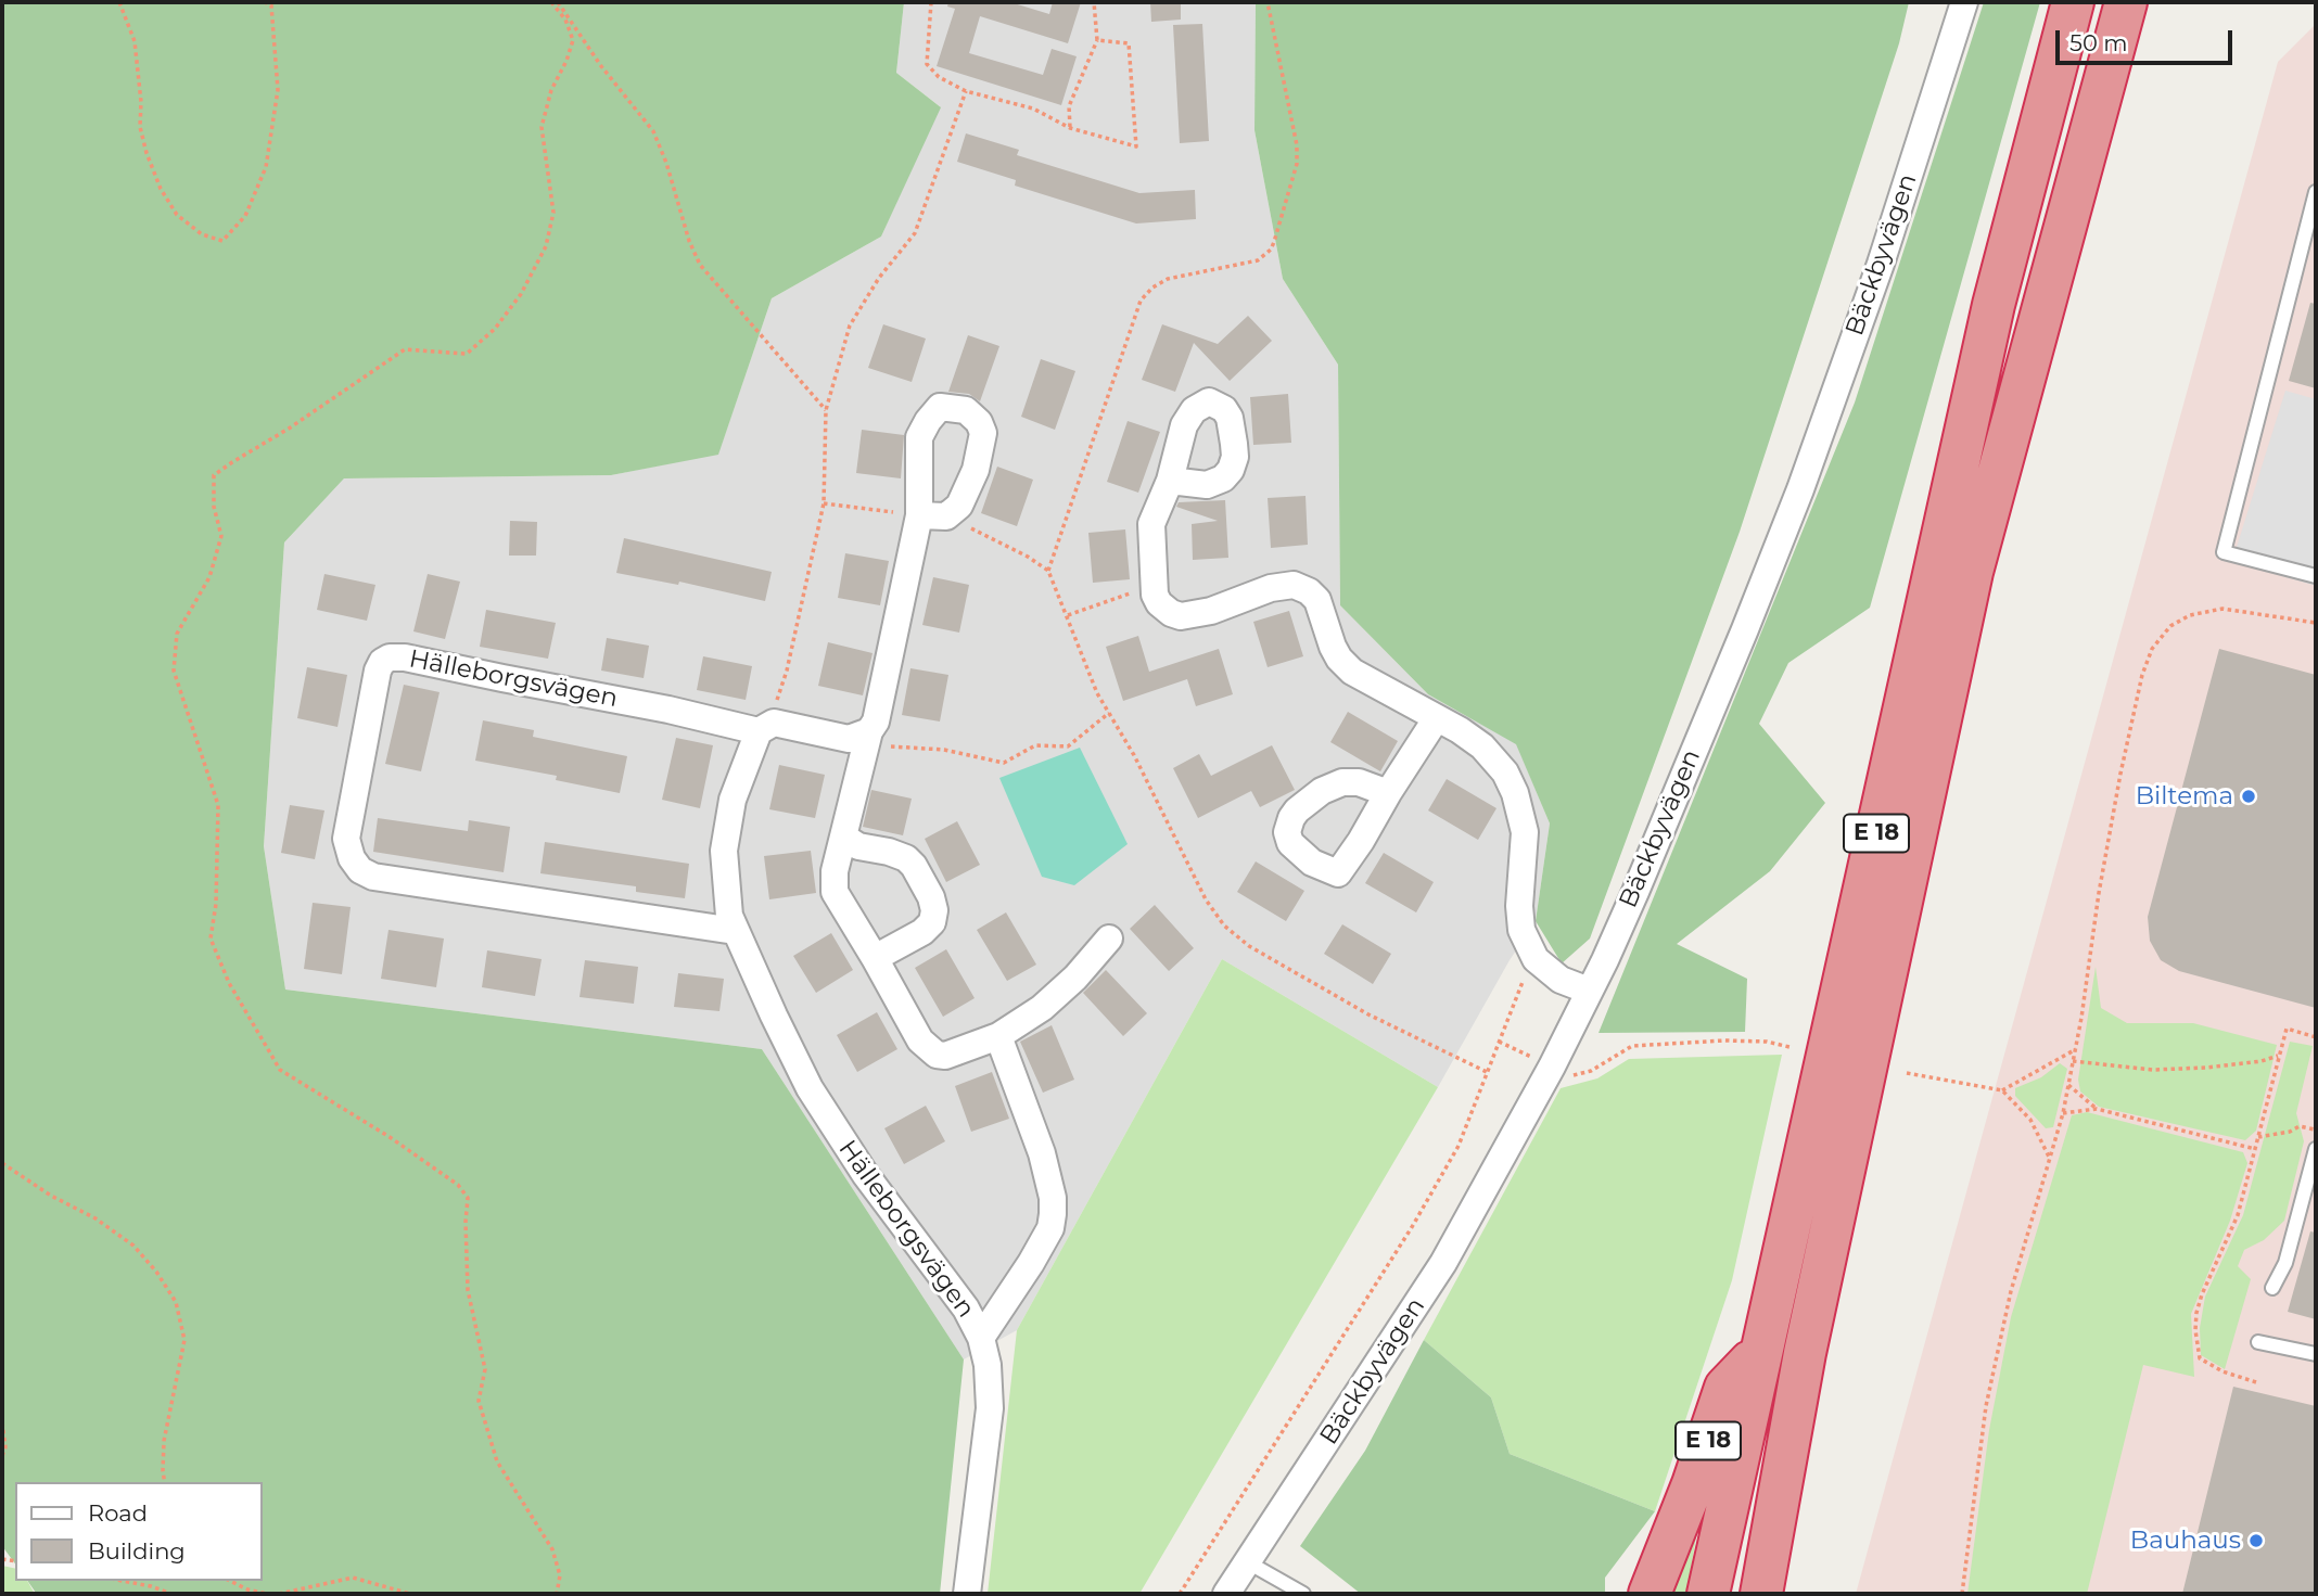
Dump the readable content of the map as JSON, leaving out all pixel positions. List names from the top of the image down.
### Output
{
  "streets": {
    "highway": ["E 18"],
    "street": ["Bäckbyvägen", "Hälleborgsvägen"]
  },
  "places": ["Biltema", "Bauhaus"],
  "legend": ["Road", "Building"],
  "scale_bar": "50 m"
}
